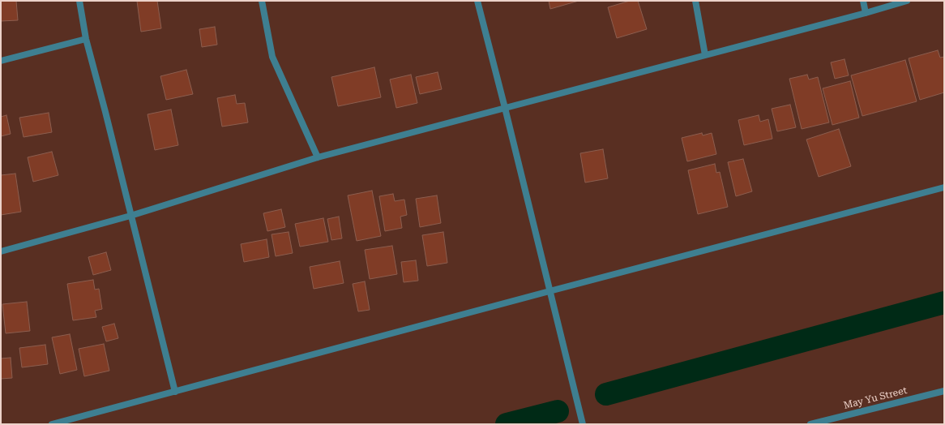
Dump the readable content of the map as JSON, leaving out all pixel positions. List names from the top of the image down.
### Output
{
  "streets": {
    "street": ["May Yu Street"]
  }
}
